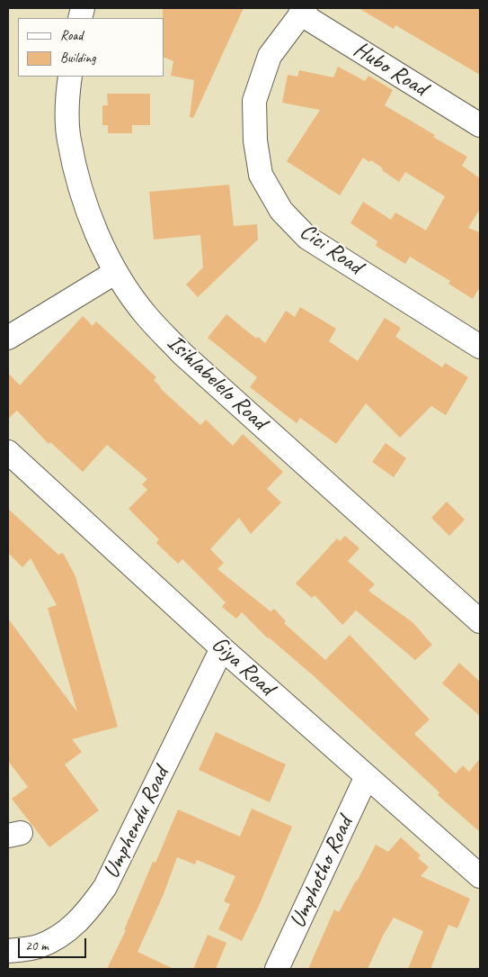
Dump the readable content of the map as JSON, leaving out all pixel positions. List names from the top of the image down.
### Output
{
  "streets": {
    "street": [
      "Hubo Road",
      "Cici Road",
      "Isihlabelelo Road",
      "Giya Road",
      "Umphendu Road",
      "Umphotho Road"
    ]
  },
  "crossings": [
    ["Hubo Road", "Cici Road"],
    ["Giya Road", "Umphendu Road"],
    ["Giya Road", "Umphotho Road"]
  ],
  "legend": ["Road", "Building"],
  "scale_bar": "20 m"
}
